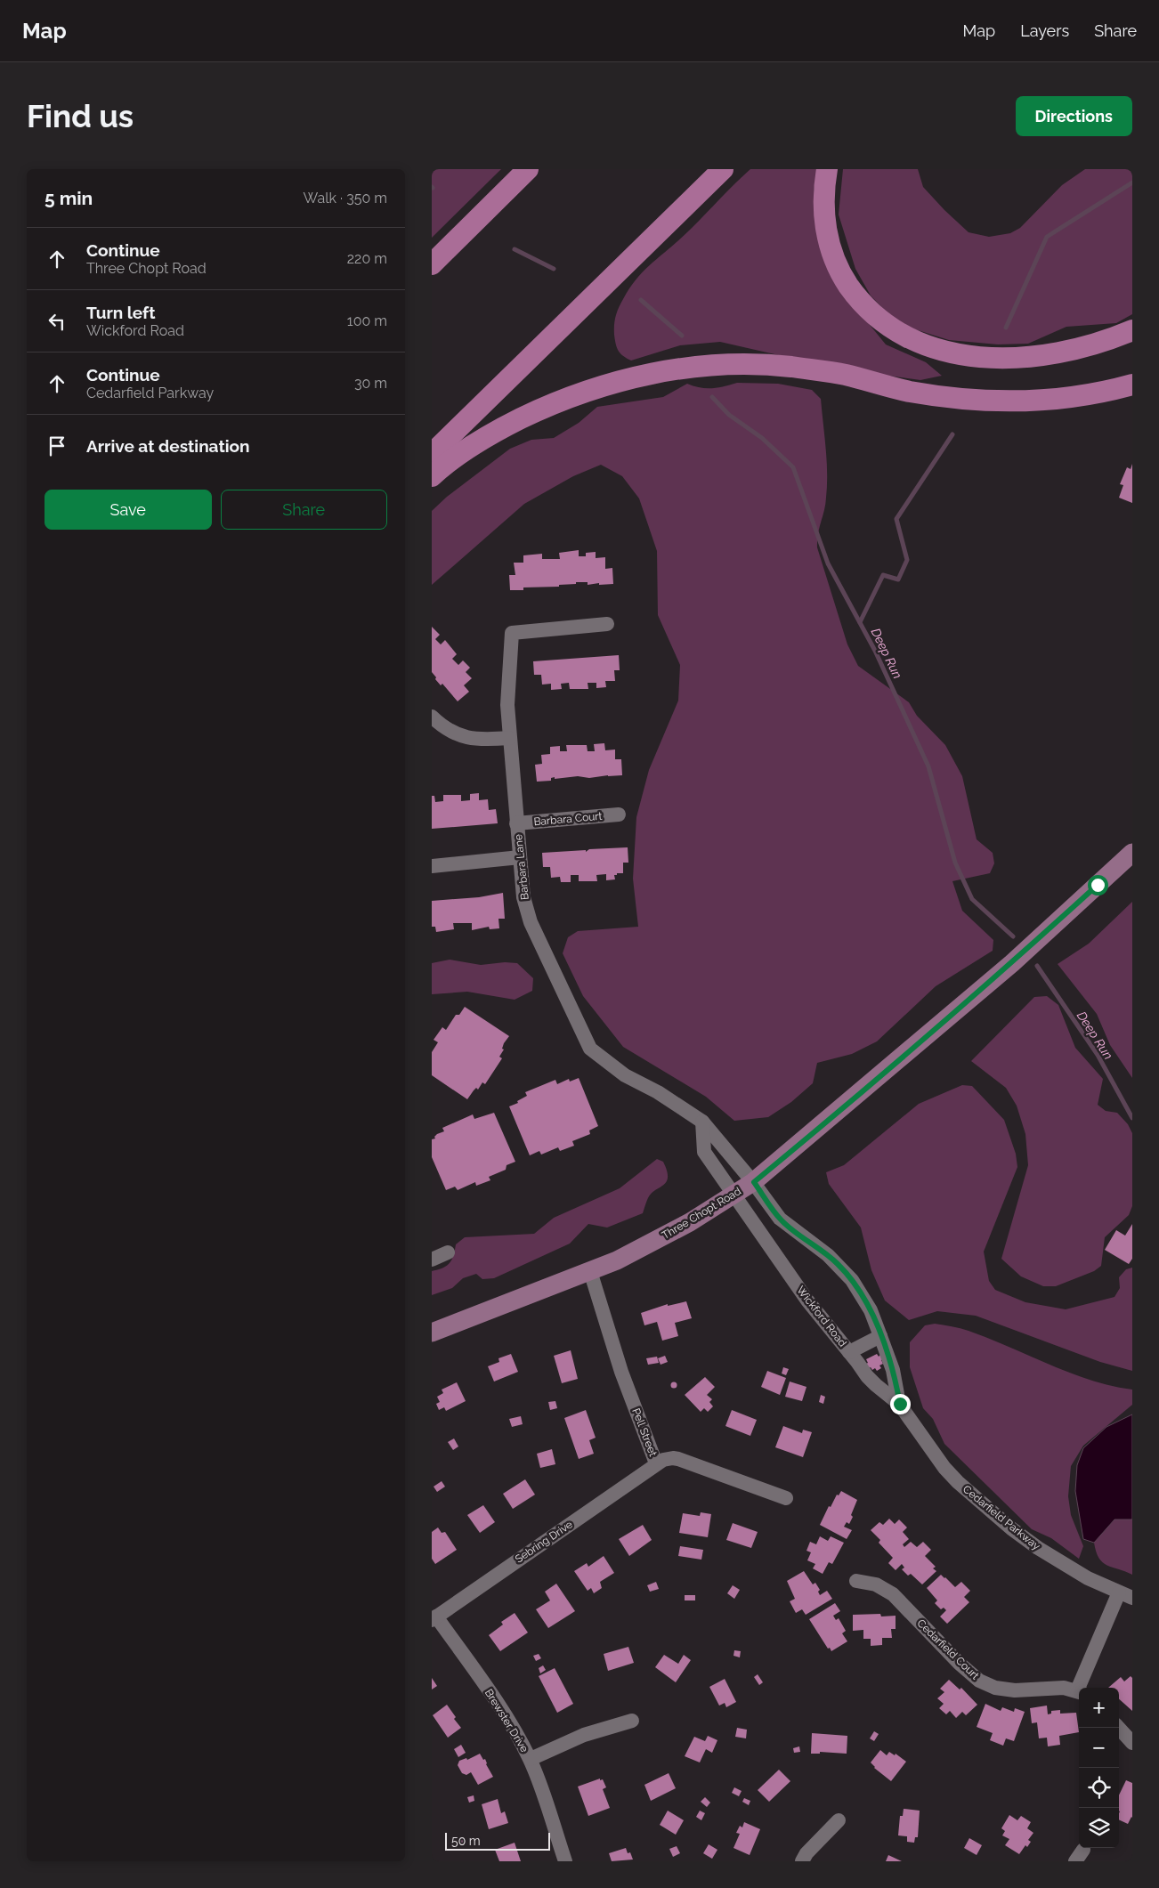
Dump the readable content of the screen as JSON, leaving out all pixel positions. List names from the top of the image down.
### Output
{
  "streets": {
    "main road": ["Three Chopt Road"],
    "street": [
      "Barbara Court",
      "Barbara Lane",
      "Wickford Road",
      "Pell Street",
      "Cedarfield Parkway",
      "Sebring Drive",
      "Cedarfield Court",
      "Brewster Drive"
    ]
  },
  "crossings": [
    ["Barbara Court", "Barbara Lane"],
    ["Barbara Lane", "Three Chopt Road"],
    ["Three Chopt Road", "Wickford Road"],
    ["Three Chopt Road", "Pell Street"],
    ["Wickford Road", "Cedarfield Parkway"],
    ["Pell Street", "Sebring Drive"],
    ["Cedarfield Parkway", "Cedarfield Court"],
    ["Sebring Drive", "Brewster Drive"]
  ],
  "water": ["Deep Run"],
  "scale_bar": "50 m",
  "page": {
    "header": "Map",
    "nav": ["Map", "Layers", "Share"],
    "buttons": [
      "Directions",
      ["Save", "Share"]
    ],
    "title": "Find us",
    "heading": ["5 min", "Walk · 350 m"],
    "list": [
      ["Continue", "Three Chopt Road", "220 m"],
      ["Turn left", "Wickford Road", "100 m"],
      ["Continue", "Cedarfield Parkway", "30 m"],
      "Arrive at destination"
    ],
    "map_buttons": ["+", "−"],
    "scale": "50 m"
  }
}
